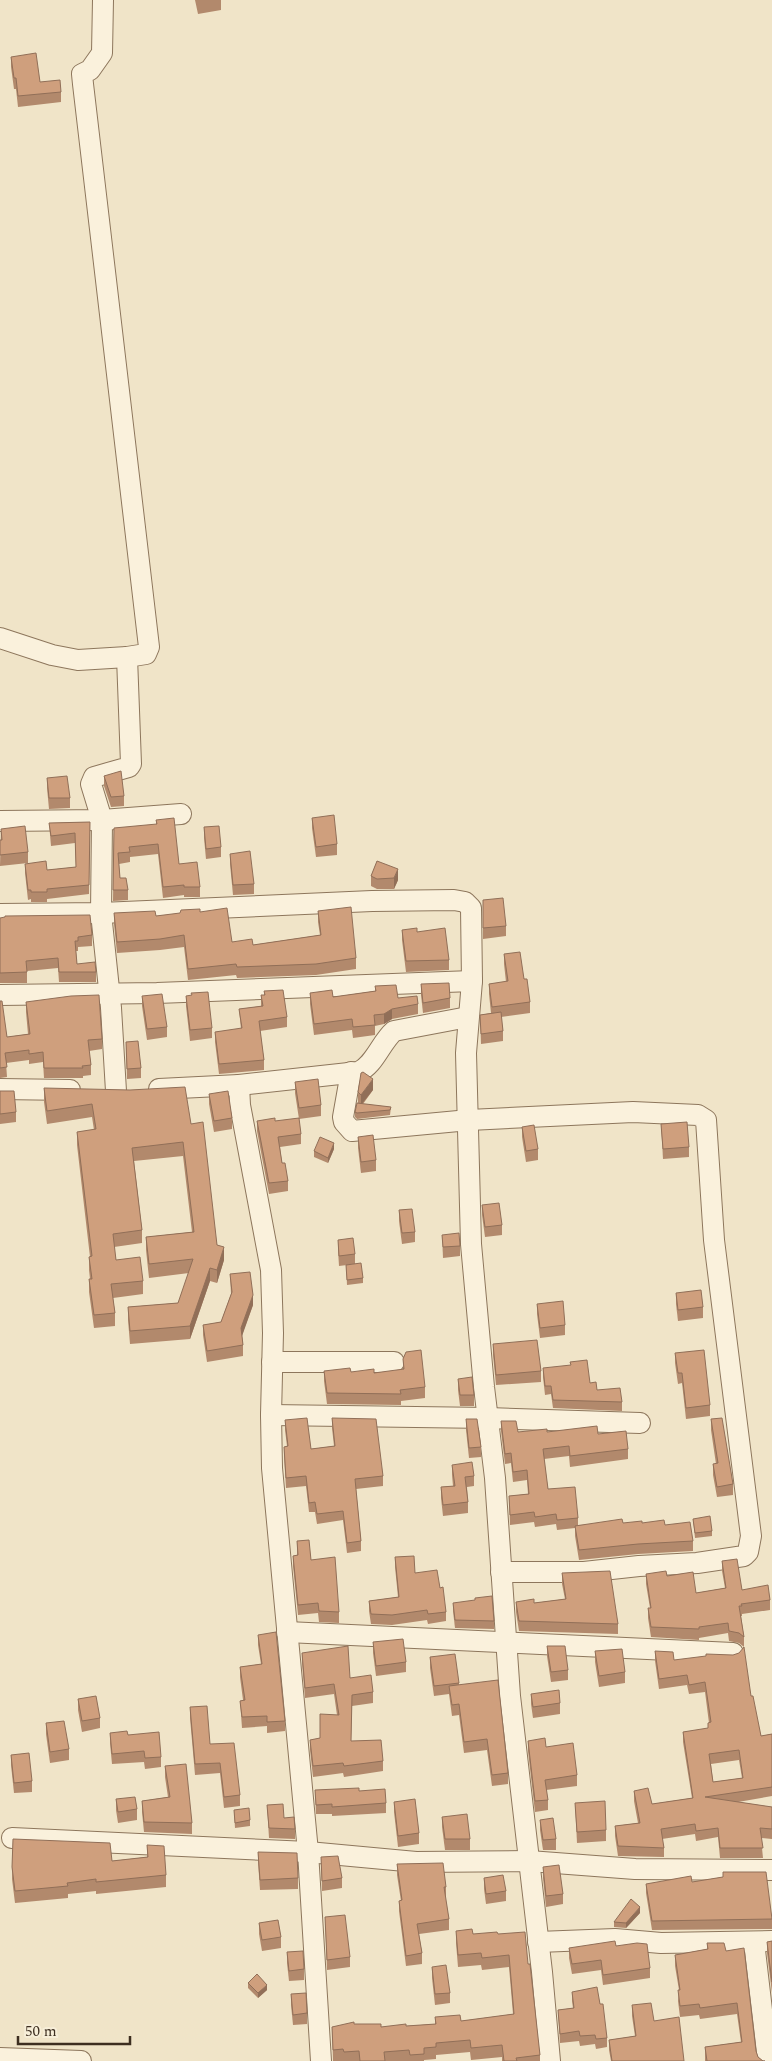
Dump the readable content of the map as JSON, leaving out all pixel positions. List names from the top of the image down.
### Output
{
  "scale_bar": "50 m"
}
